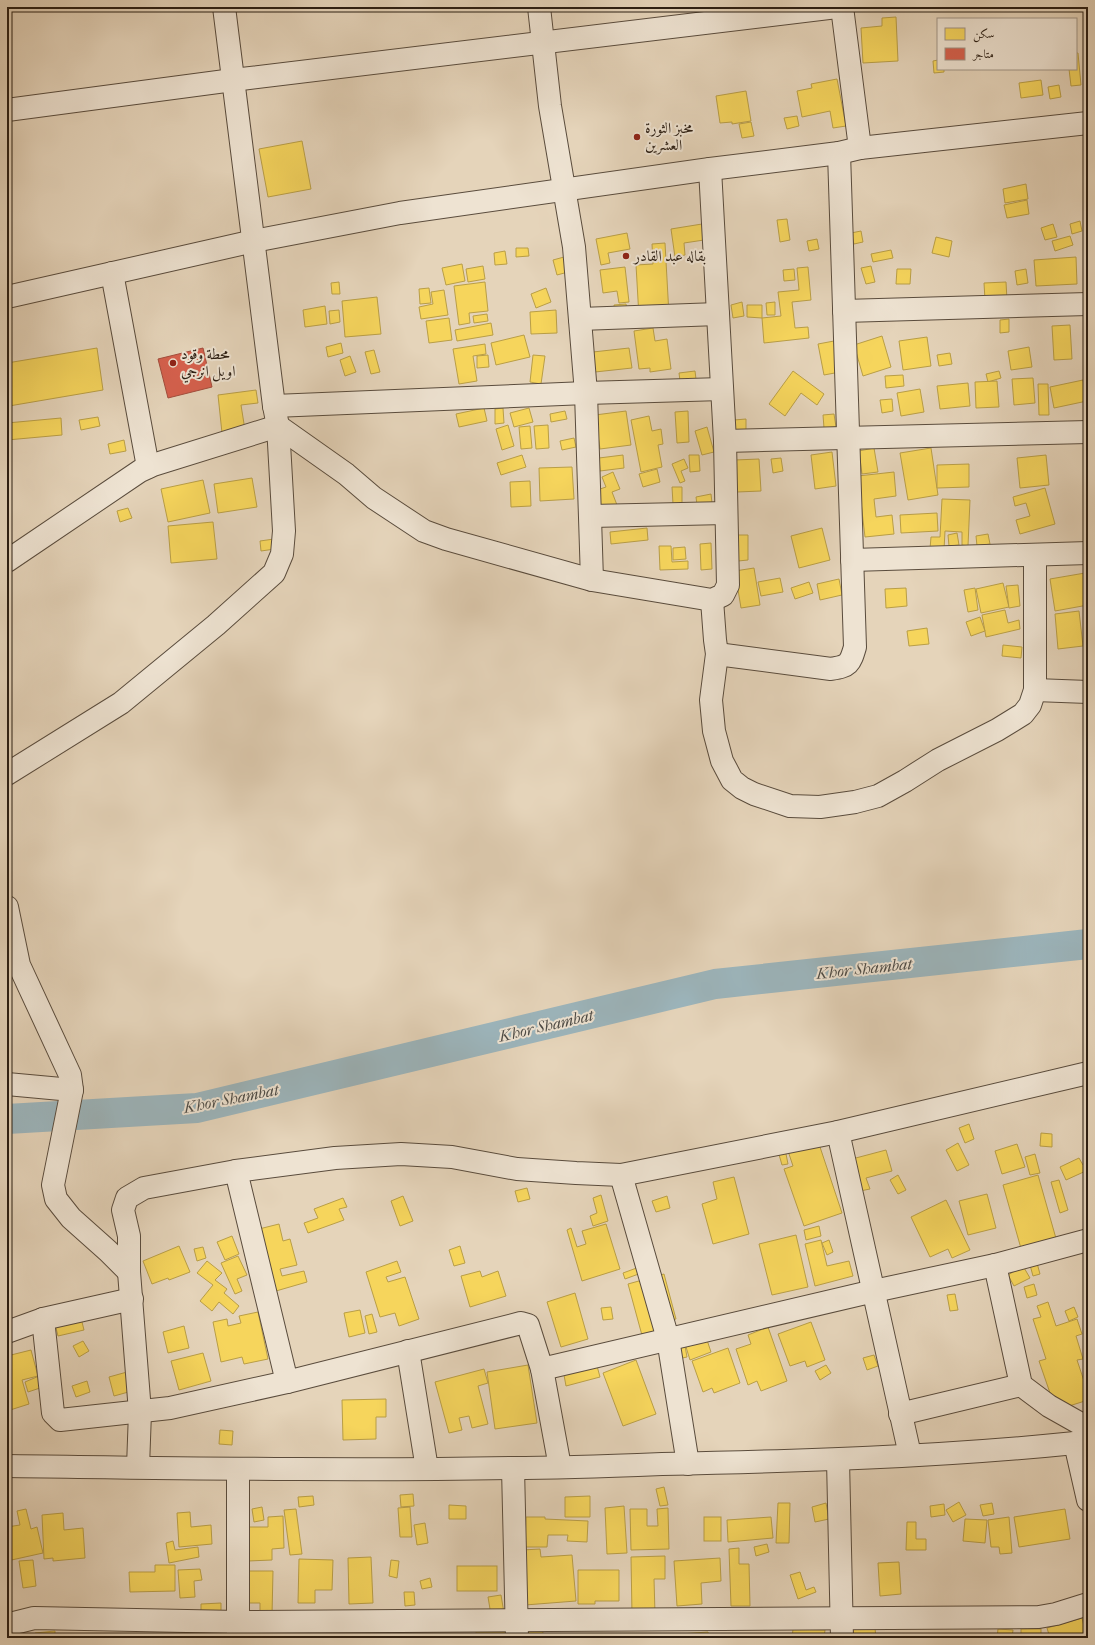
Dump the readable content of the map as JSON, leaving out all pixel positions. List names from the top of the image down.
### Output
{
  "water": ["Khor Shambat"],
  "places": ["مخبز الثورة العشرين", "بقاله عبد القادر", "محطة وقود اويل انرجي"],
  "legend": ["سكن", "متاجر"]
}
